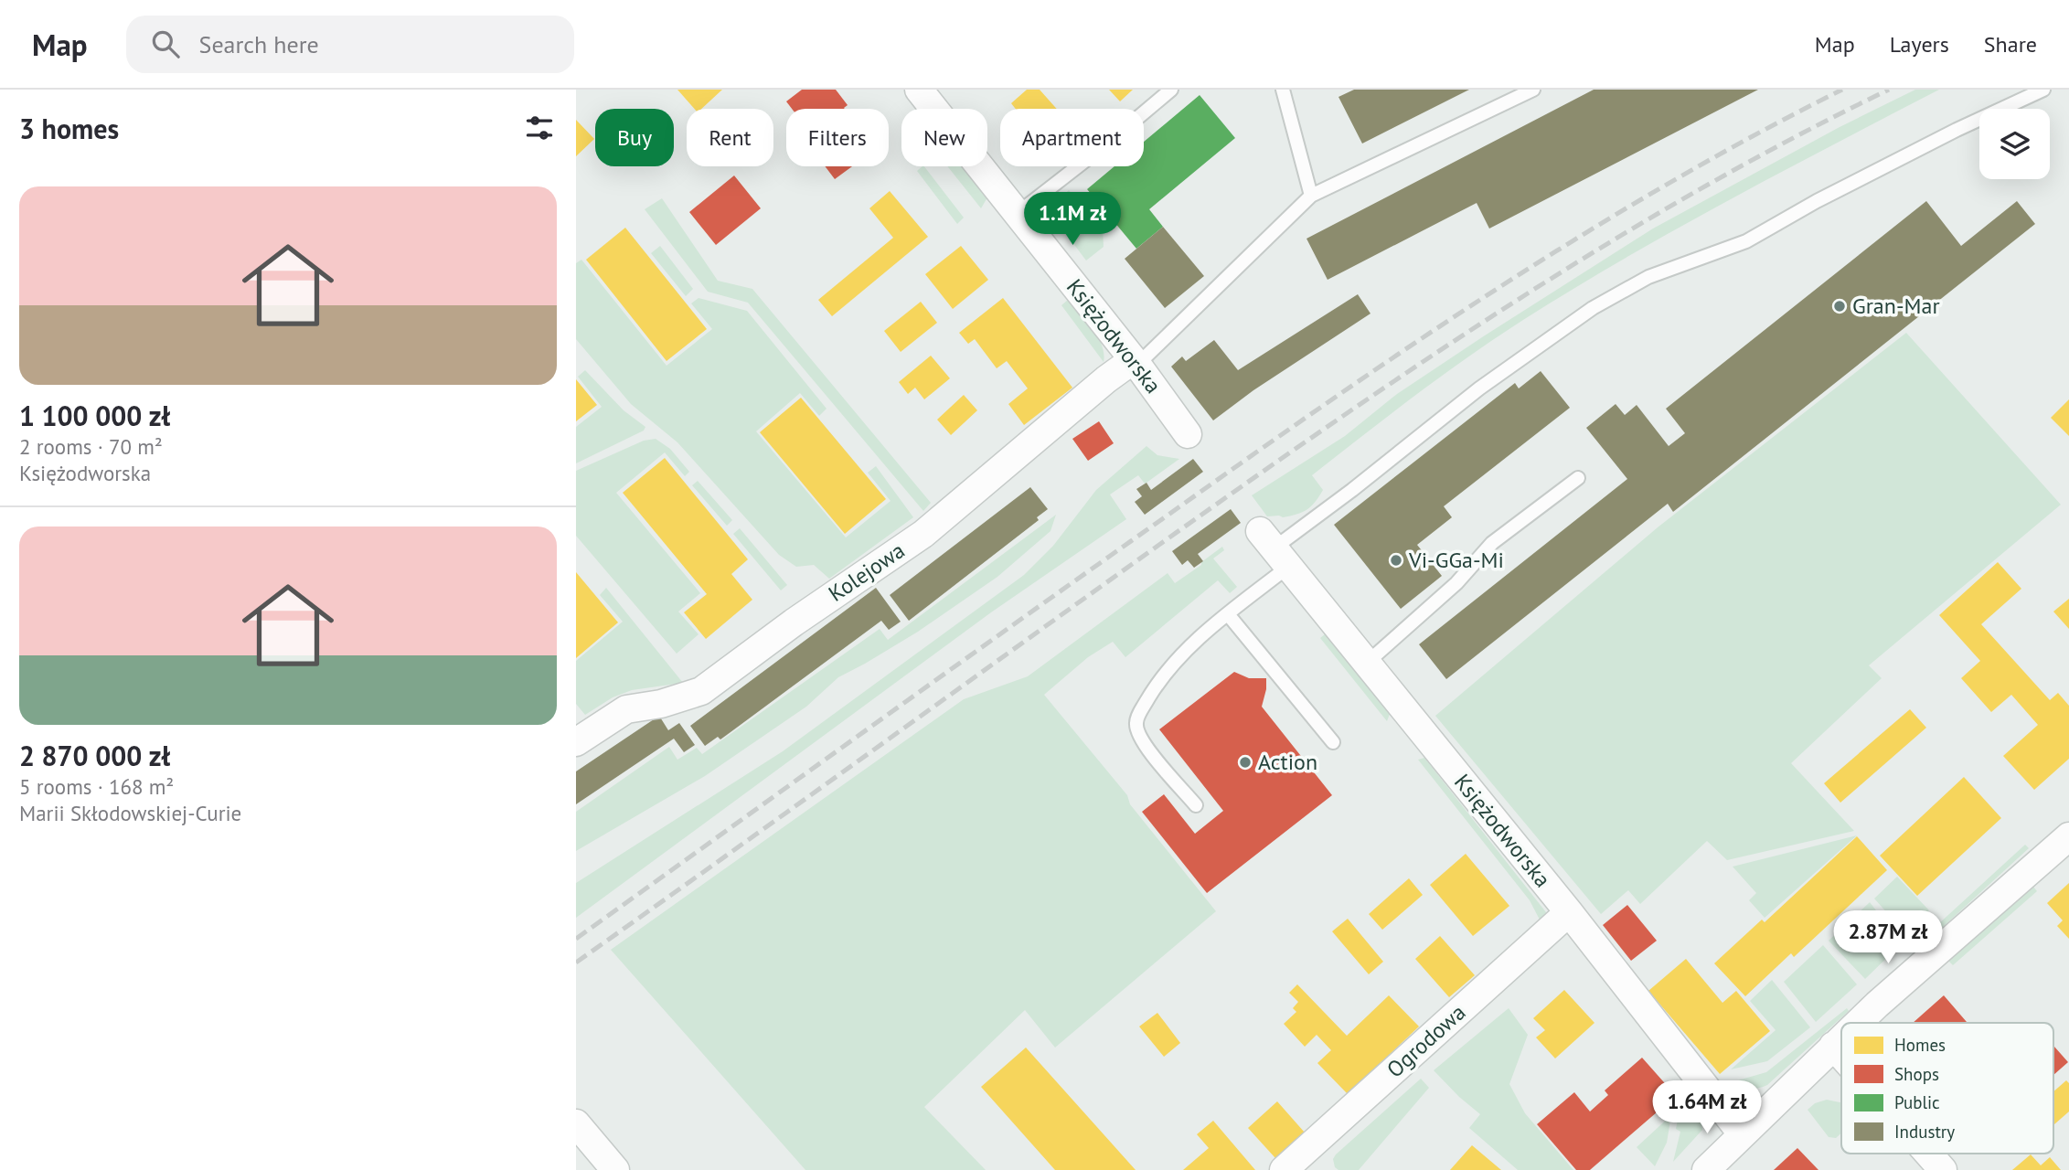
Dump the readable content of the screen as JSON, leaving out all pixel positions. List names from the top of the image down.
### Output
{
  "streets": {
    "street": ["Księżodworska", "Kolejowa", "Ogrodowa"]
  },
  "crossings": [
    ["Księżodworska", "Kolejowa"],
    ["Księżodworska", "Ogrodowa"]
  ],
  "places": ["Gran-Mar", "Vi-GGa-Mi", "Action"],
  "legend": [
    "Homes",
    "Shops",
    "Public",
    "Industry"
  ],
  "page": {
    "header": "Map",
    "search": "Search here",
    "nav": ["Map", "Layers", "Share"],
    "heading": "3 homes",
    "chip": [
      "Buy",
      "Rent",
      "Filters",
      "New",
      "Apartment"
    ],
    "list": [
      {
        "name": "1 100 000 zł",
        "note": "2 rooms · 70 m² · Księżodworska"
      },
      {
        "name": "2 870 000 zł",
        "note": "5 rooms · 168 m² · Marii Skłodowskiej-Curie"
      }
    ],
    "price": ["1.1M zł", "2.87M zł", "1.64M zł"]
  }
}
